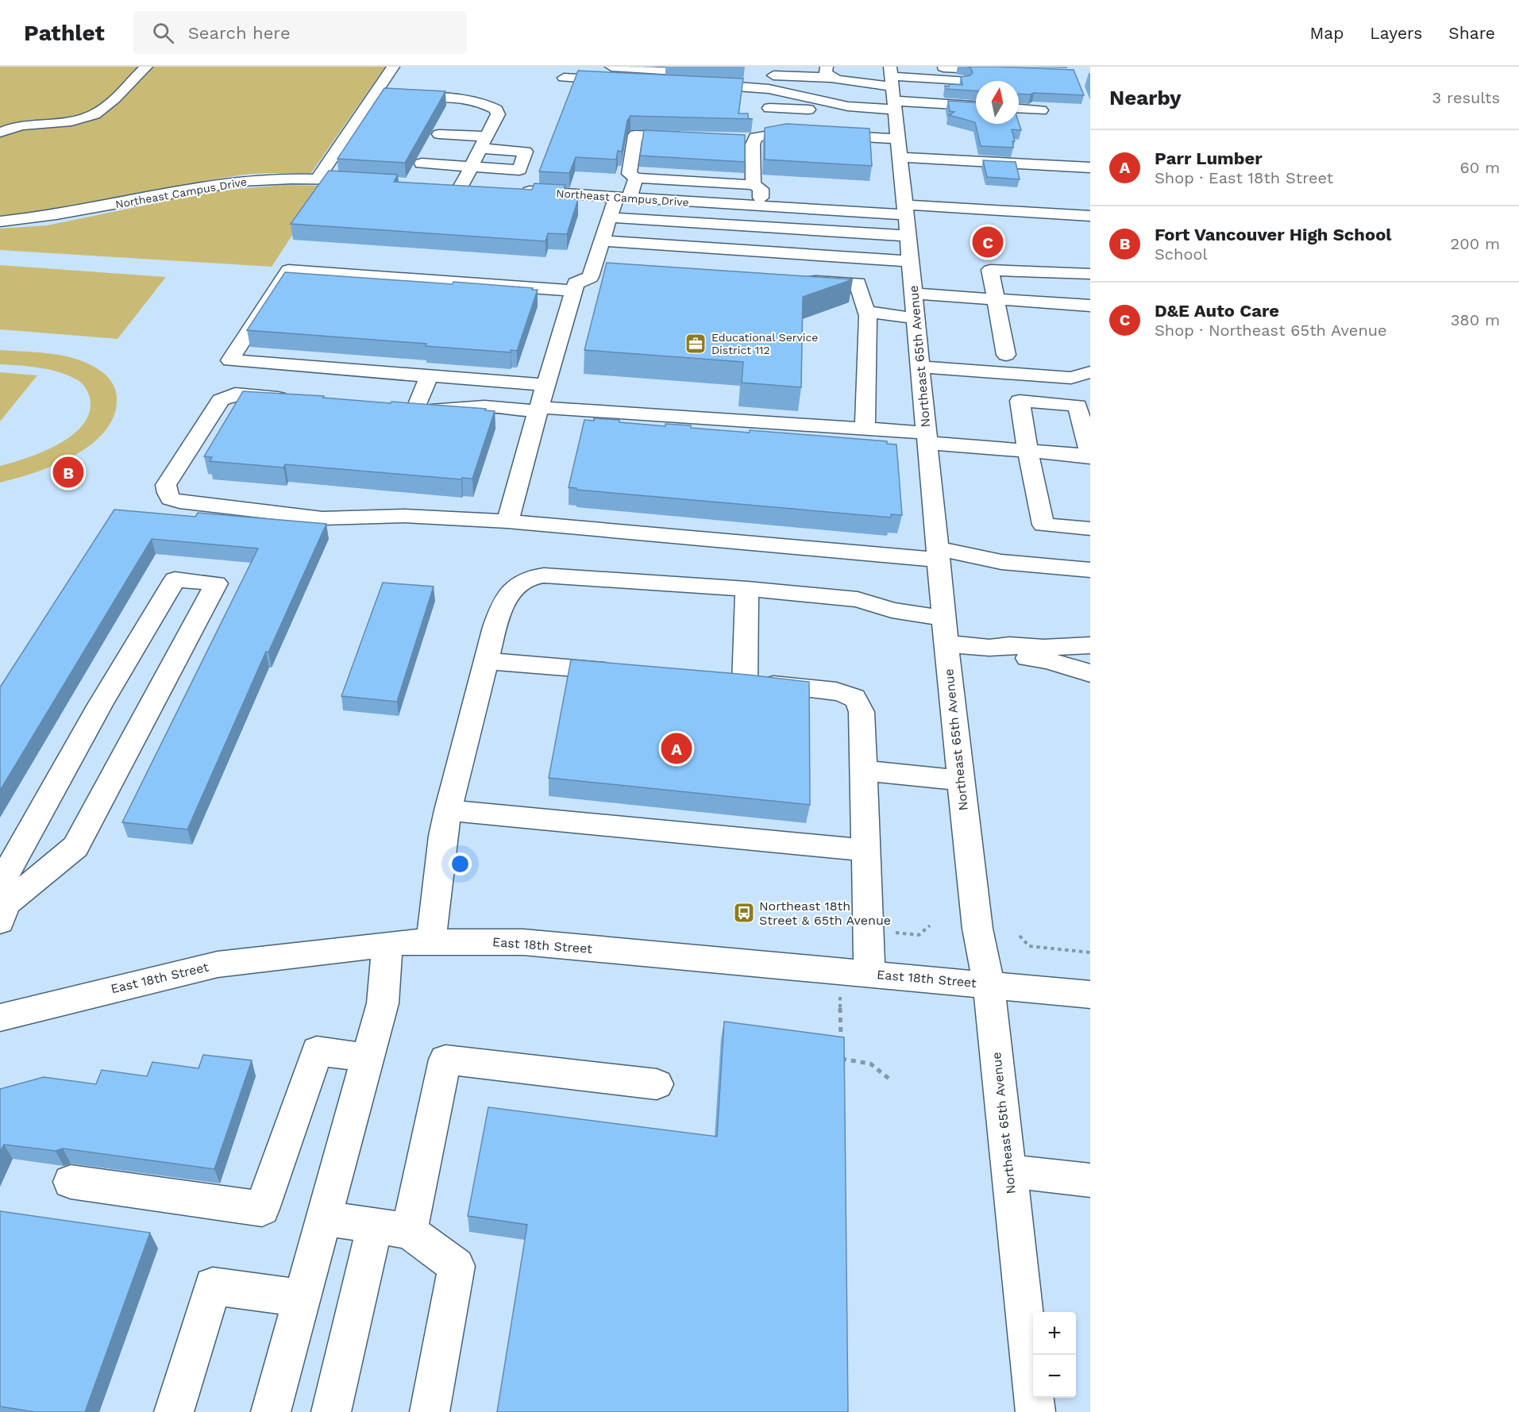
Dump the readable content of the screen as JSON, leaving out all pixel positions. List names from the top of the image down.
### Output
{
  "streets": {
    "street": ["Northeast Campus Drive", "Northeast 65th Avenue", "East 18th Street"]
  },
  "crossings": [
    ["Northeast Campus Drive", "Northeast 65th Avenue"],
    ["Northeast 65th Avenue", "East 18th Street"]
  ],
  "places": {
    "office": ["Educational Service District 112"],
    "bus stop": ["Northeast 18th Street & 65th Avenue"]
  },
  "north": "top",
  "page": {
    "header": "Pathlet",
    "search": "Search here",
    "nav": ["Map", "Layers", "Share"],
    "heading": ["Nearby", "3 results"],
    "list": [
      {
        "mark": "A",
        "name": "Parr Lumber",
        "note": "Shop · East 18th Street",
        "value": "60 m"
      },
      {
        "mark": "B",
        "name": "Fort Vancouver High School",
        "note": "School",
        "value": "200 m"
      },
      {
        "mark": "C",
        "name": "D&E Auto Care",
        "note": "Shop · Northeast 65th Avenue",
        "value": "380 m"
      }
    ],
    "pins": ["C", "B", "A"],
    "map_buttons": ["+", "−"]
  }
}
